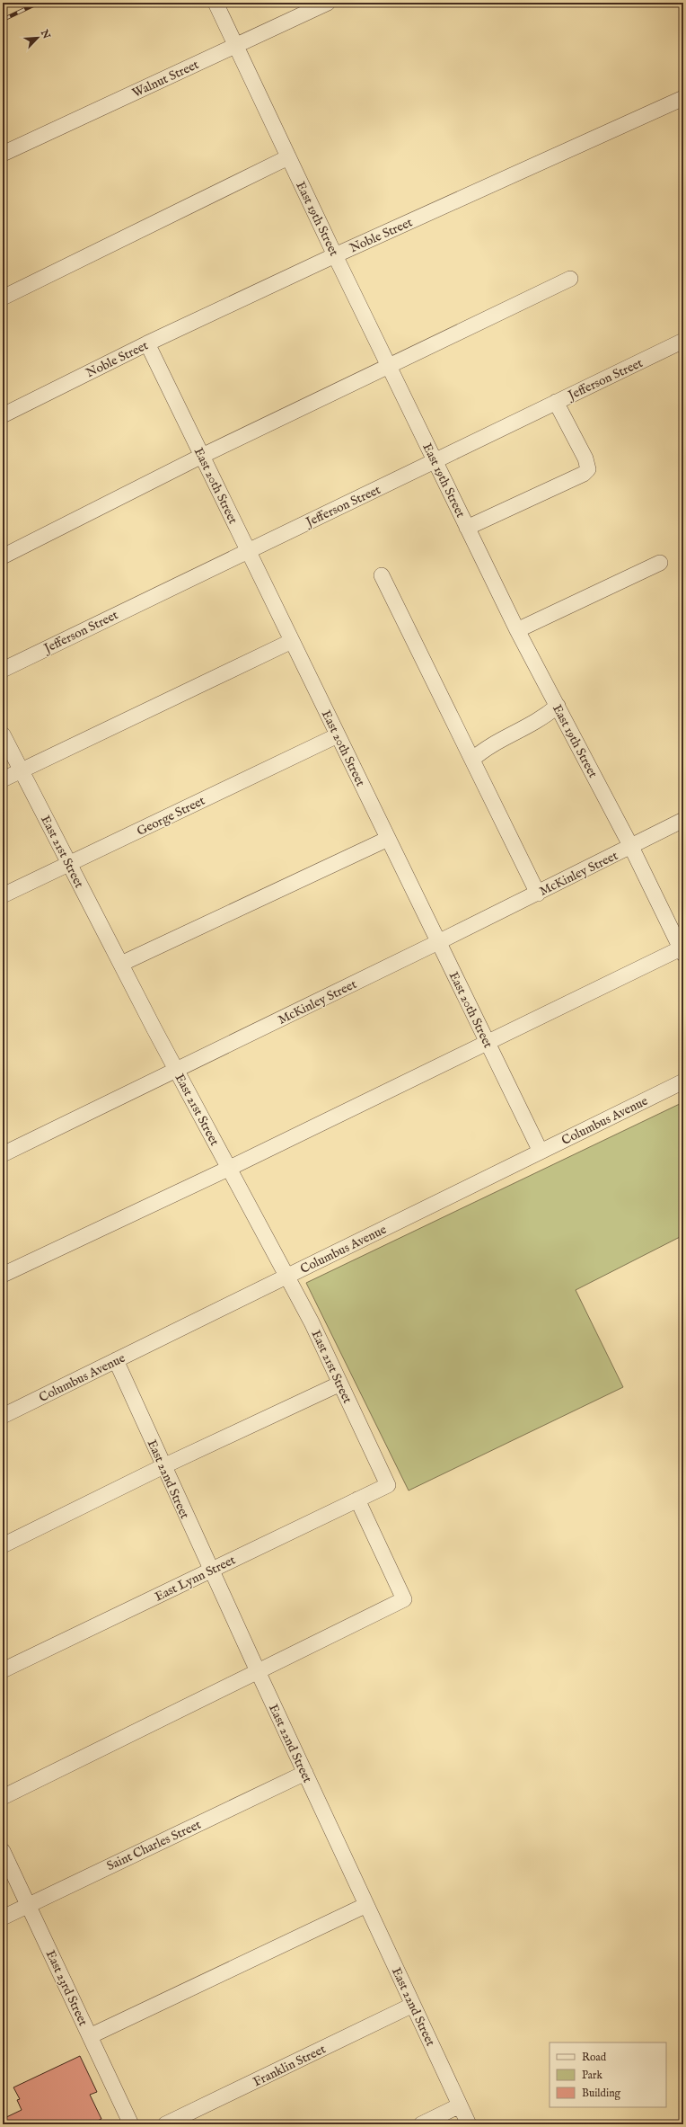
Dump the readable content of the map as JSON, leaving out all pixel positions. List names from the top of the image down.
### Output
{
  "streets": {
    "street": [
      "Walnut Street",
      "East 19th Street",
      "Noble Street",
      "Jefferson Street",
      "East 20th Street",
      "George Street",
      "East 21st Street",
      "McKinley Street",
      "Columbus Avenue",
      "East 22nd Street",
      "East Lynn Street",
      "Saint Charles Street",
      "East 23rd Street",
      "Franklin Street"
    ]
  },
  "crossings": [
    ["Walnut Street", "East 19th Street"],
    ["East 19th Street", "Noble Street"],
    ["East 19th Street", "Jefferson Street"],
    ["East 19th Street", "McKinley Street"],
    ["Noble Street", "East 20th Street"],
    ["Jefferson Street", "East 20th Street"],
    ["East 20th Street", "George Street"],
    ["East 20th Street", "McKinley Street"],
    ["East 20th Street", "Columbus Avenue"],
    ["George Street", "East 21st Street"],
    ["East 21st Street", "McKinley Street"],
    ["East 21st Street", "Columbus Avenue"],
    ["East 21st Street", "East Lynn Street"],
    ["Columbus Avenue", "East 22nd Street"],
    ["East 22nd Street", "East Lynn Street"],
    ["East 22nd Street", "Saint Charles Street"],
    ["East 22nd Street", "Franklin Street"],
    ["Saint Charles Street", "East 23rd Street"]
  ],
  "legend": ["Road", "Park", "Building"],
  "north": "top right"
}
